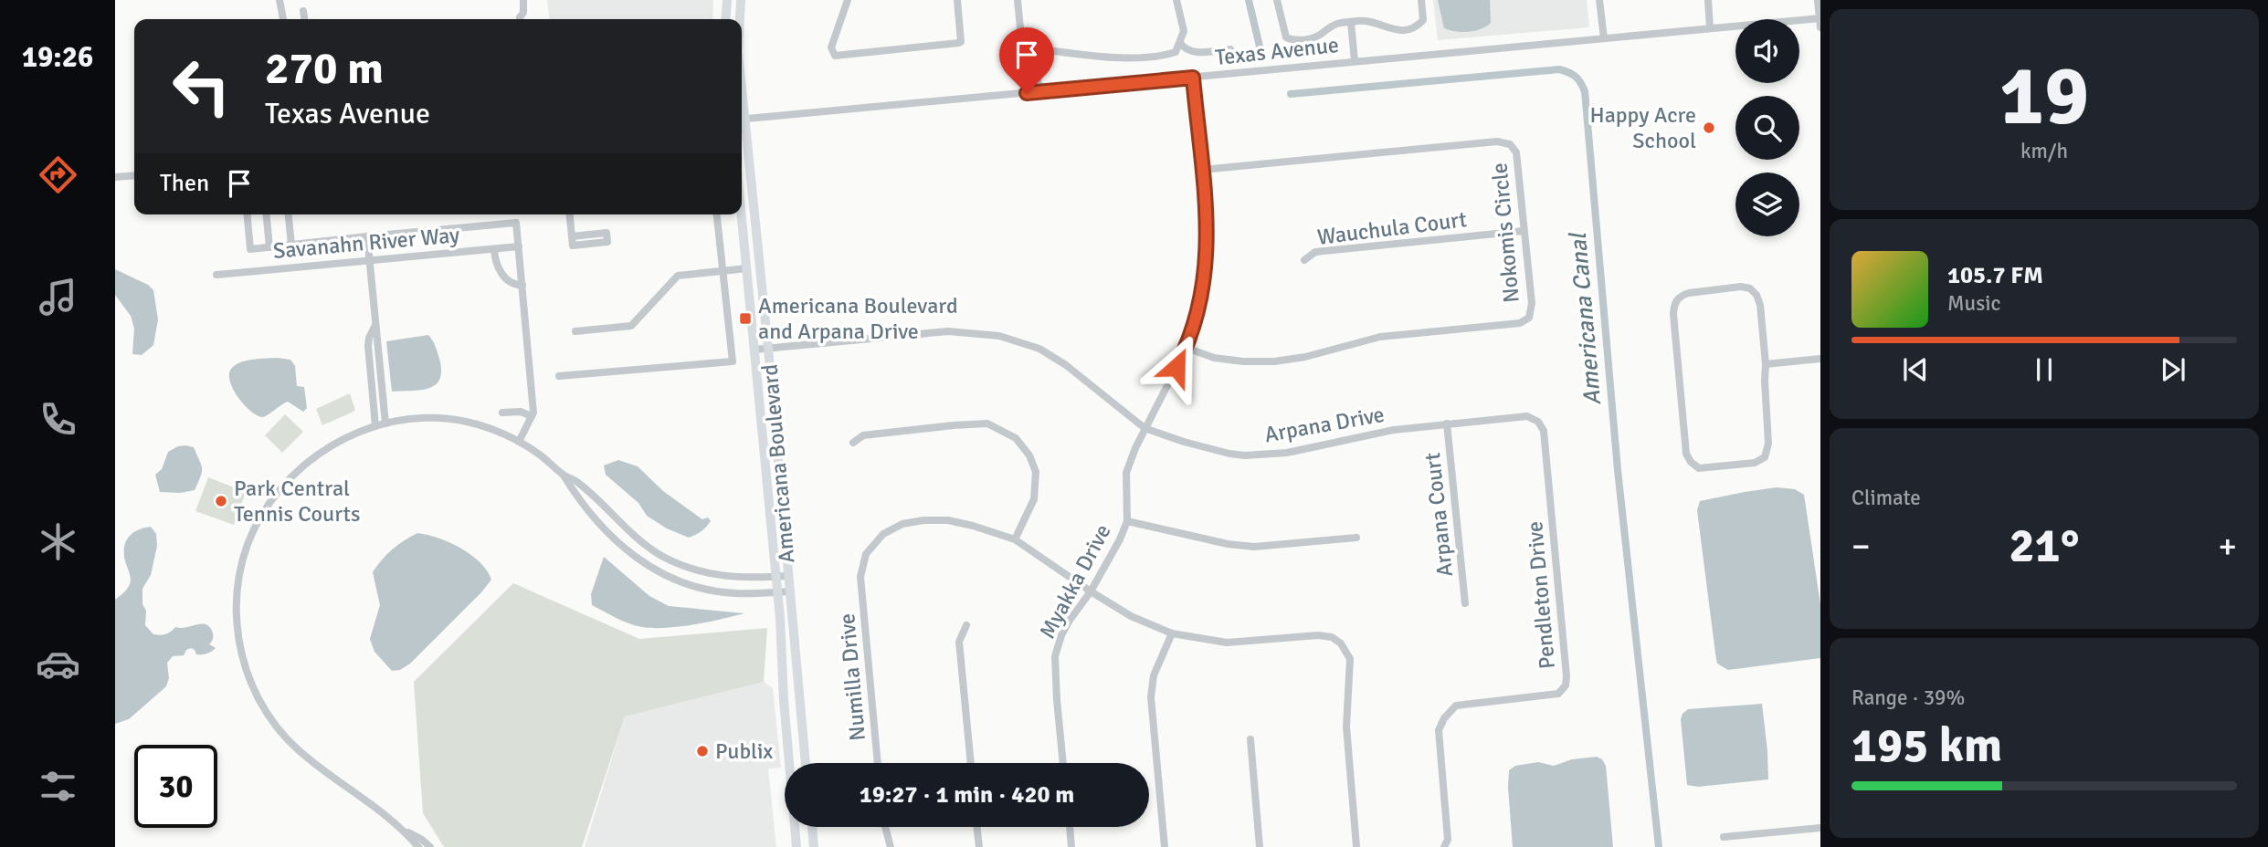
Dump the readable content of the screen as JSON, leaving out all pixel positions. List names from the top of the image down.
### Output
{
  "streets": {
    "main road": ["Americana Boulevard"],
    "street": [
      "Texas Avenue",
      "Wauchula Court",
      "Nokomis Circle",
      "Savanahn River Way",
      "Arpana Drive",
      "Arpana Court",
      "Myakka Drive",
      "Pendleton Drive",
      "Numilla Drive"
    ]
  },
  "crossings": [
    ["Texas Avenue", "Americana Boulevard"],
    ["Texas Avenue", "Myakka Drive"],
    ["Wauchula Court", "Nokomis Circle"],
    ["Nokomis Circle", "Myakka Drive"],
    ["Arpana Drive", "Americana Boulevard"],
    ["Arpana Drive", "Arpana Court"],
    ["Arpana Drive", "Myakka Drive"],
    ["Arpana Drive", "Pendleton Drive"]
  ],
  "water": ["Americana Canal"],
  "places": {
    "other": ["Happy Acre School", "Park Central Tennis Courts", "Publix"],
    "transit": ["Americana Boulevard and Arpana Drive"]
  },
  "page": {
    "tabs": "19:26",
    "tile": [
      ["19", "km/h"],
      "Climate",
      ["Range · 39%", "195 km"]
    ],
    "turn": ["270 m", "Texas Avenue"],
    "then": "Then",
    "song": ["105.7 FM", "Music"],
    "heat": ["−", "21°", "+"],
    "limit": "30",
    "trip": "19:27 · 1 min · 420 m"
  }
}
